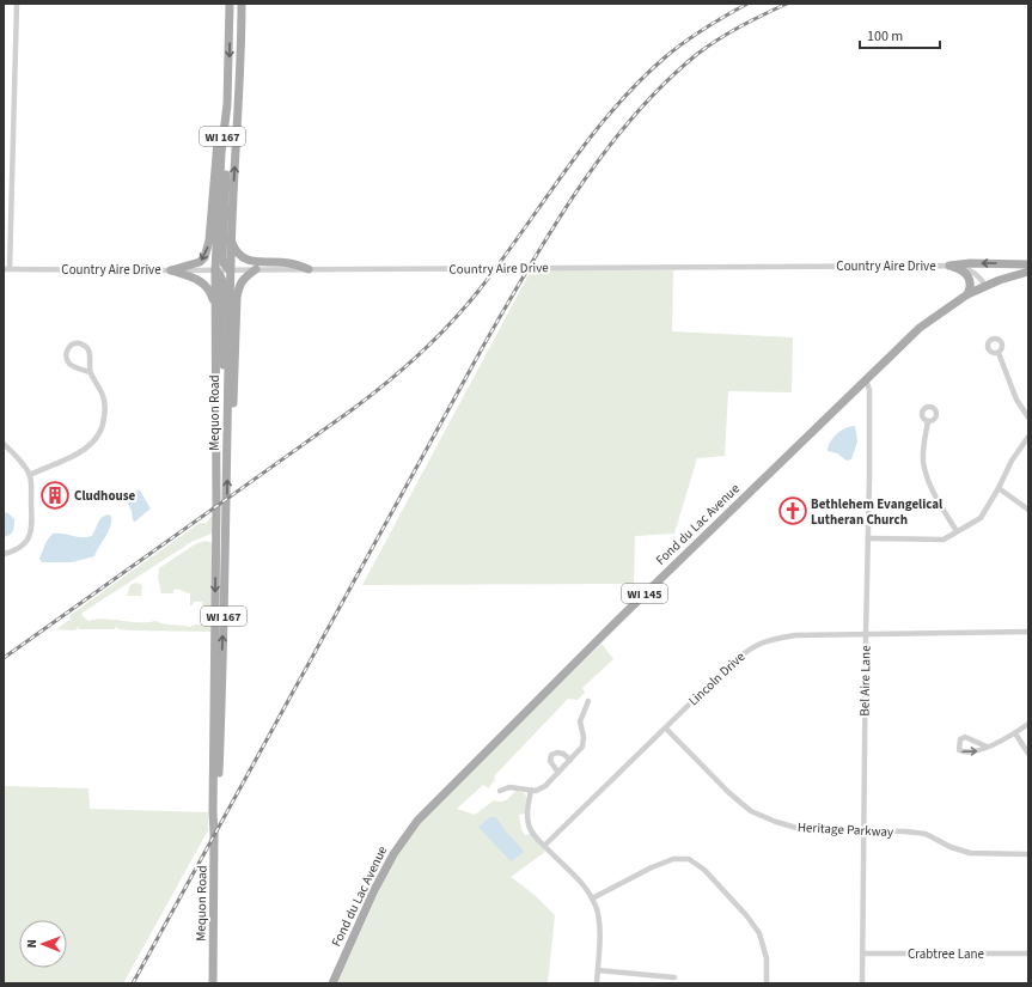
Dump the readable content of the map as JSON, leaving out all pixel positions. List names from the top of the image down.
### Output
{
  "streets": {
    "main road": [
      "WI 167",
      "Mequon Road",
      "Fond du Lac Avenue",
      "WI 145"
    ],
    "street": [
      "Country Aire Drive",
      "Lincoln Drive",
      "Bel Aire Lane",
      "Heritage Parkway",
      "Crabtree Lane"
    ]
  },
  "crossings": [
    ["Country Aire Drive", "Mequon Road"],
    ["Country Aire Drive", "Fond du Lac Avenue"],
    ["Fond du Lac Avenue", "Bel Aire Lane"],
    ["Lincoln Drive", "Bel Aire Lane"],
    ["Lincoln Drive", "Heritage Parkway"],
    ["Bel Aire Lane", "Heritage Parkway"],
    ["Bel Aire Lane", "Crabtree Lane"]
  ],
  "places": {
    "building": ["Cludhouse"],
    "church": ["Bethlehem Evangelical Lutheran Church"]
  },
  "scale_bar": "100 m",
  "north": "left"
}
